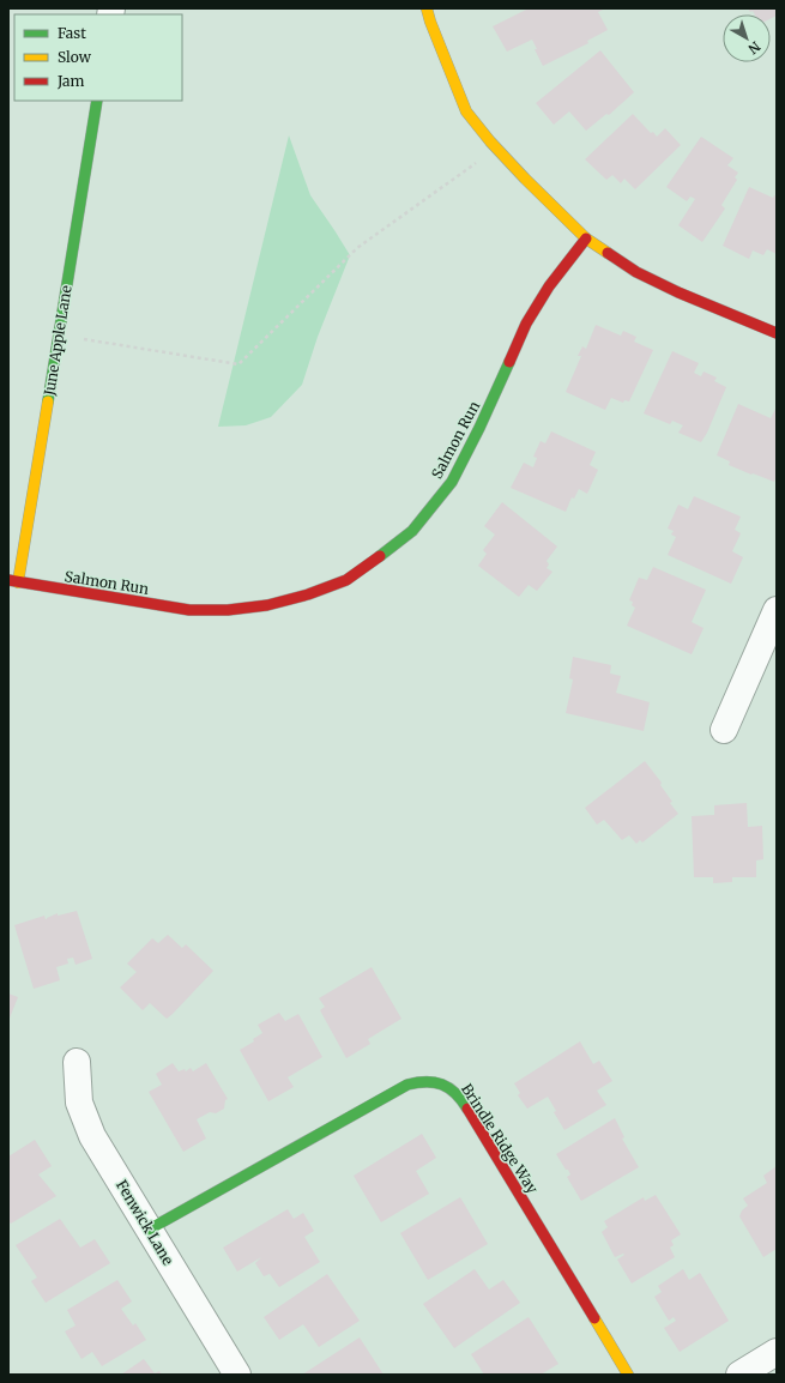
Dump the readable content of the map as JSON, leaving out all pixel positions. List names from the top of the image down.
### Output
{
  "streets": {
    "street": [
      "June Apple Lane",
      "Salmon Run",
      "Brindle Ridge Way",
      "Fenwick Lane"
    ]
  },
  "crossings": [
    ["June Apple Lane", "Salmon Run"],
    ["Brindle Ridge Way", "Fenwick Lane"]
  ],
  "legend": ["Fast", "Slow", "Jam"],
  "north": "bottom right"
}
